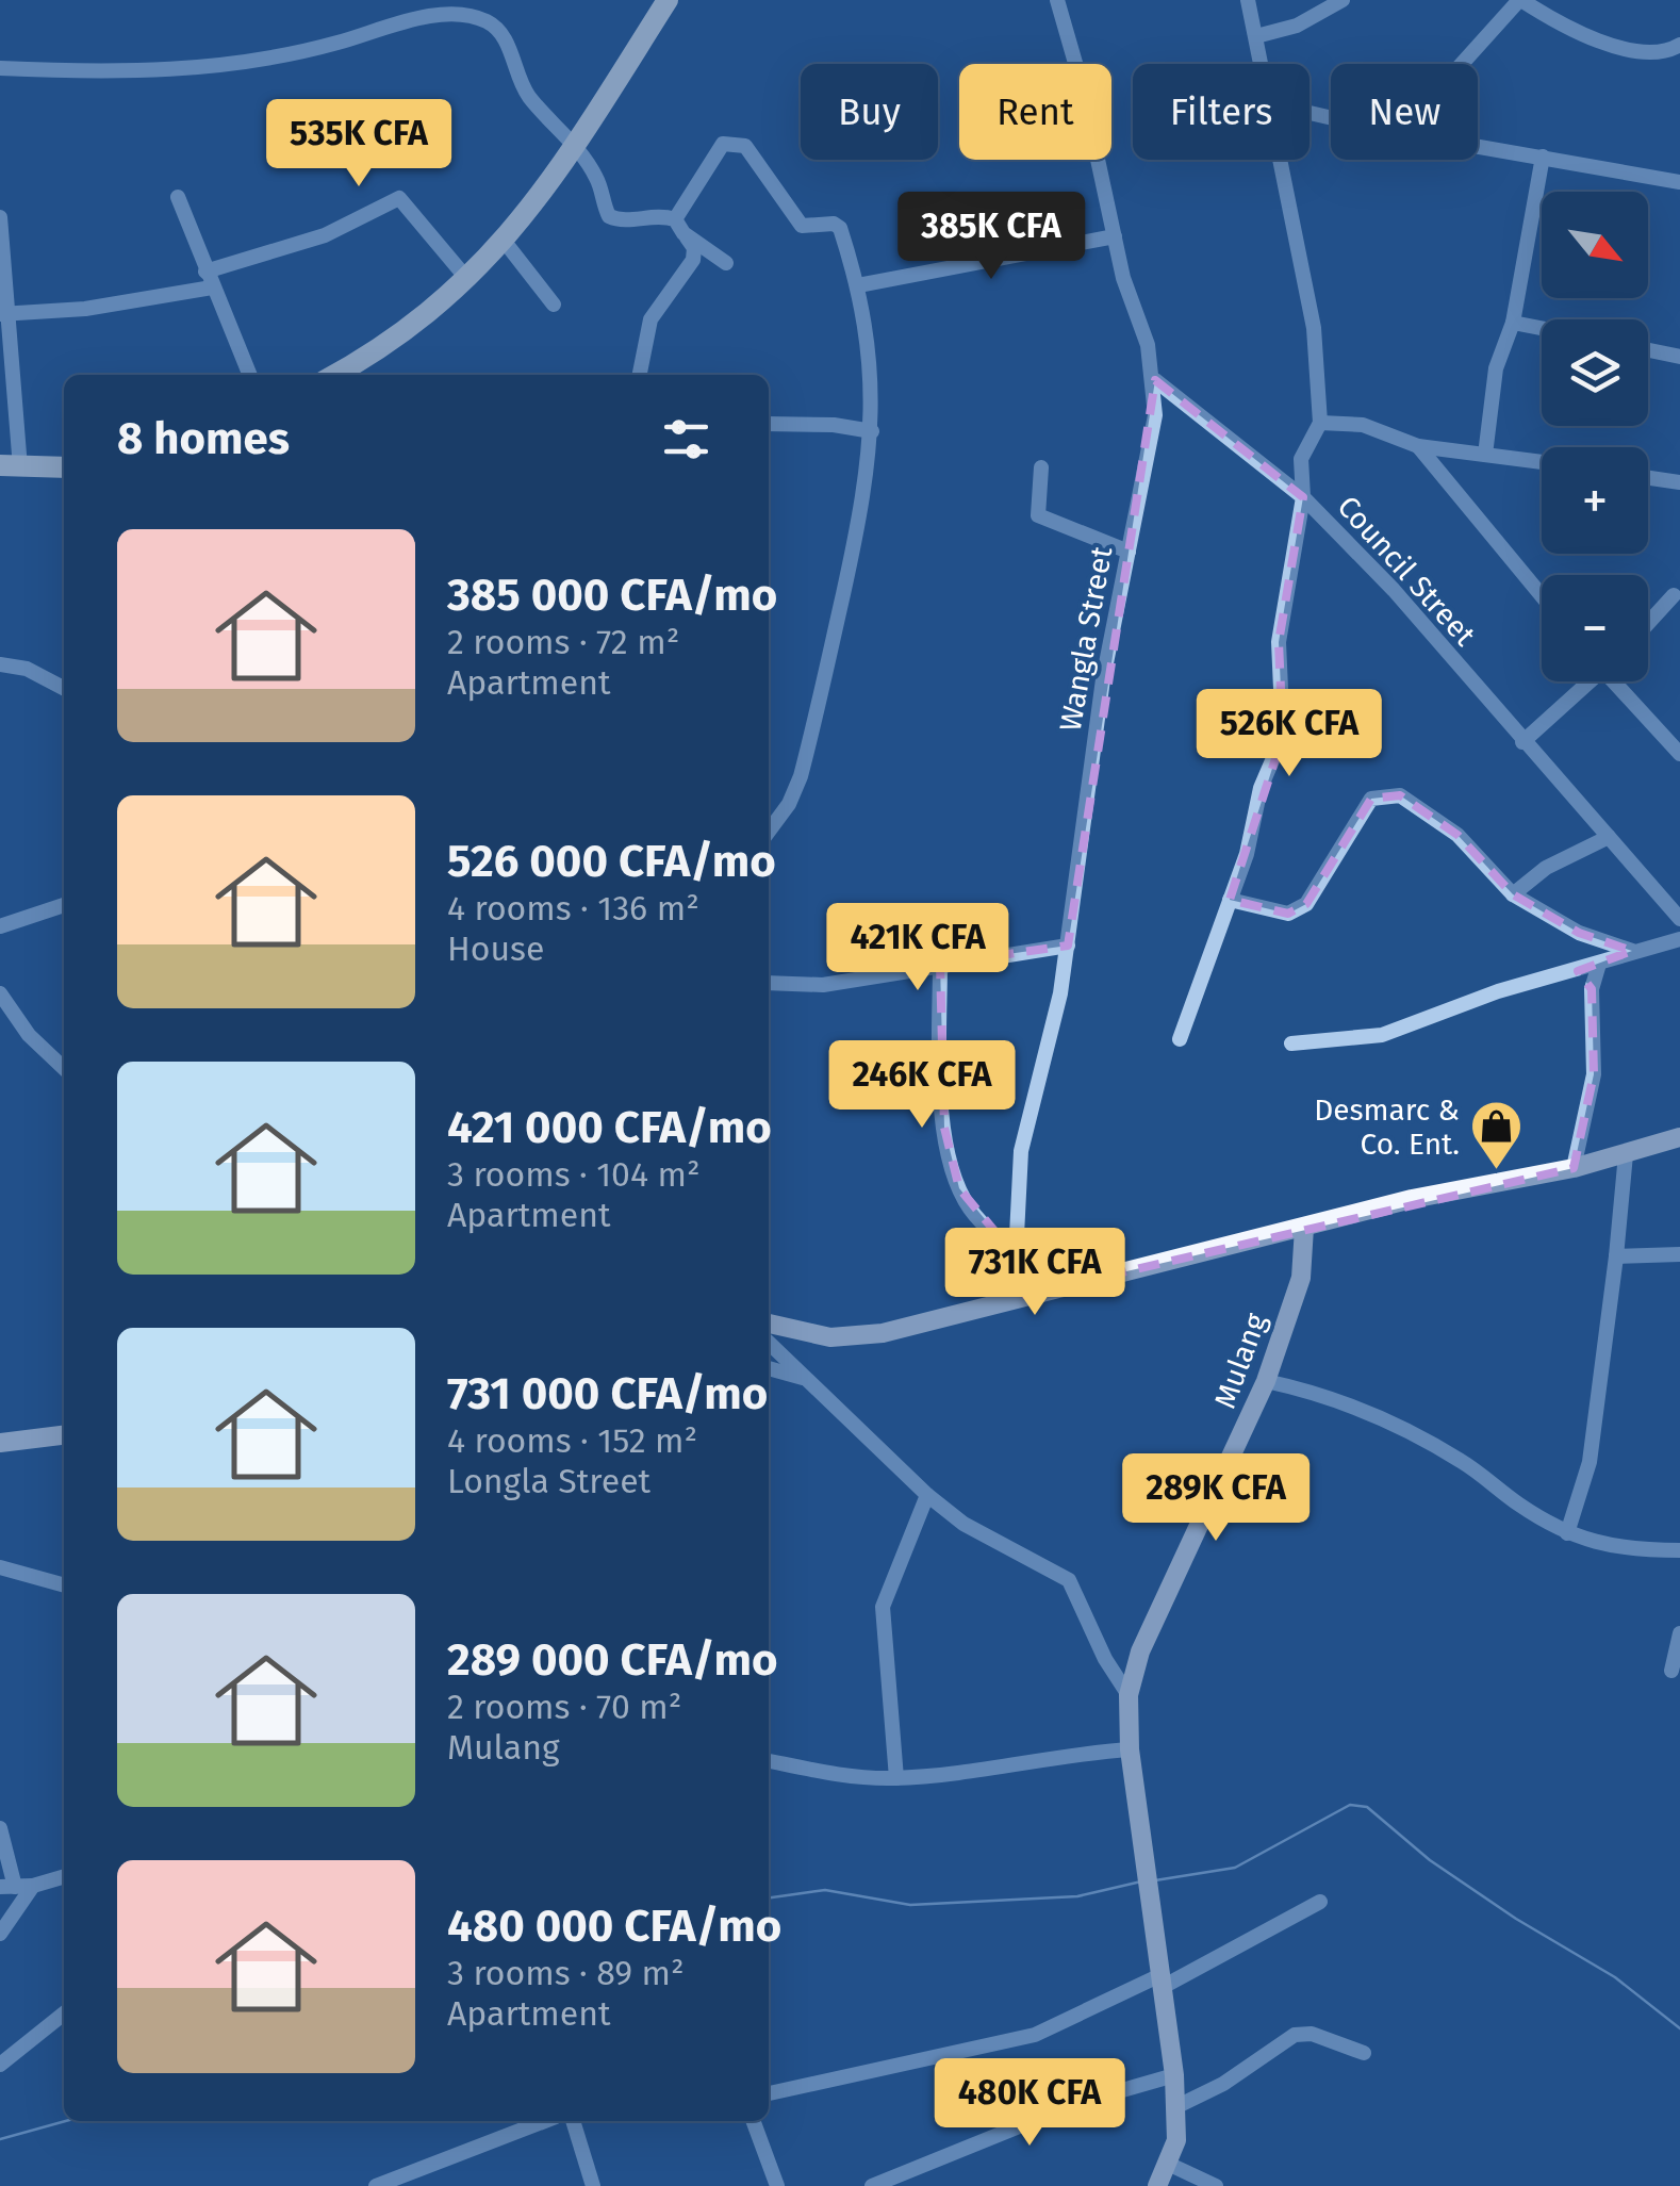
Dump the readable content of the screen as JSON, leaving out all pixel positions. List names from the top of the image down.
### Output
{
  "streets": {
    "main road": ["Mulang"],
    "street": ["Council Street", "Wangla Street"]
  },
  "places": {
    "shop": ["Desmarc & Co. Ent."]
  },
  "north": "bottom right",
  "page": {
    "chip": [
      "Buy",
      "Rent",
      "Filters",
      "New"
    ],
    "price": [
      "535K CFA",
      "385K CFA",
      "526K CFA",
      "421K CFA",
      "246K CFA",
      "731K CFA",
      "289K CFA",
      "480K CFA"
    ],
    "map_buttons": ["+", "−"],
    "heading": "8 homes",
    "list": [
      {
        "name": "385 000 CFA/mo",
        "note": "2 rooms · 72 m² · Apartment"
      },
      {
        "name": "526 000 CFA/mo",
        "note": "4 rooms · 136 m² · House"
      },
      {
        "name": "421 000 CFA/mo",
        "note": "3 rooms · 104 m² · Apartment"
      },
      {
        "name": "731 000 CFA/mo",
        "note": "4 rooms · 152 m² · Longla Street"
      },
      {
        "name": "289 000 CFA/mo",
        "note": "2 rooms · 70 m² · Mulang"
      },
      {
        "name": "480 000 CFA/mo",
        "note": "3 rooms · 89 m² · Apartment"
      }
    ]
  }
}
